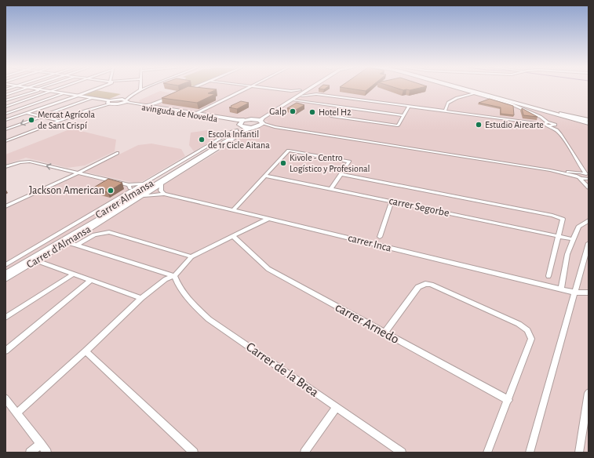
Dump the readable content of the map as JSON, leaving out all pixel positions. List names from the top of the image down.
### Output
{
  "streets": {
    "main road": ["avinguda de Novelda", "Carrer Almansa", "Carrer d'Almansa"],
    "street": [
      "carrer Segorbe",
      "carrer Inca",
      "carrer Arnedo",
      "Carrer de la Brea"
    ]
  },
  "crossings": [
    ["avinguda de Novelda", "Carrer d'Almansa"],
    ["Carrer Almansa", "Carrer d'Almansa"]
  ],
  "places": [
    "Galp",
    "Hotel H2",
    "Mercat Agrícola de Sant Crispí",
    "Estudio Airearte",
    "Escola Infantil de 1r Cicle Aitana",
    "Kivole - Centro Logístico y Profesional",
    "Jackson American"
  ]
}
